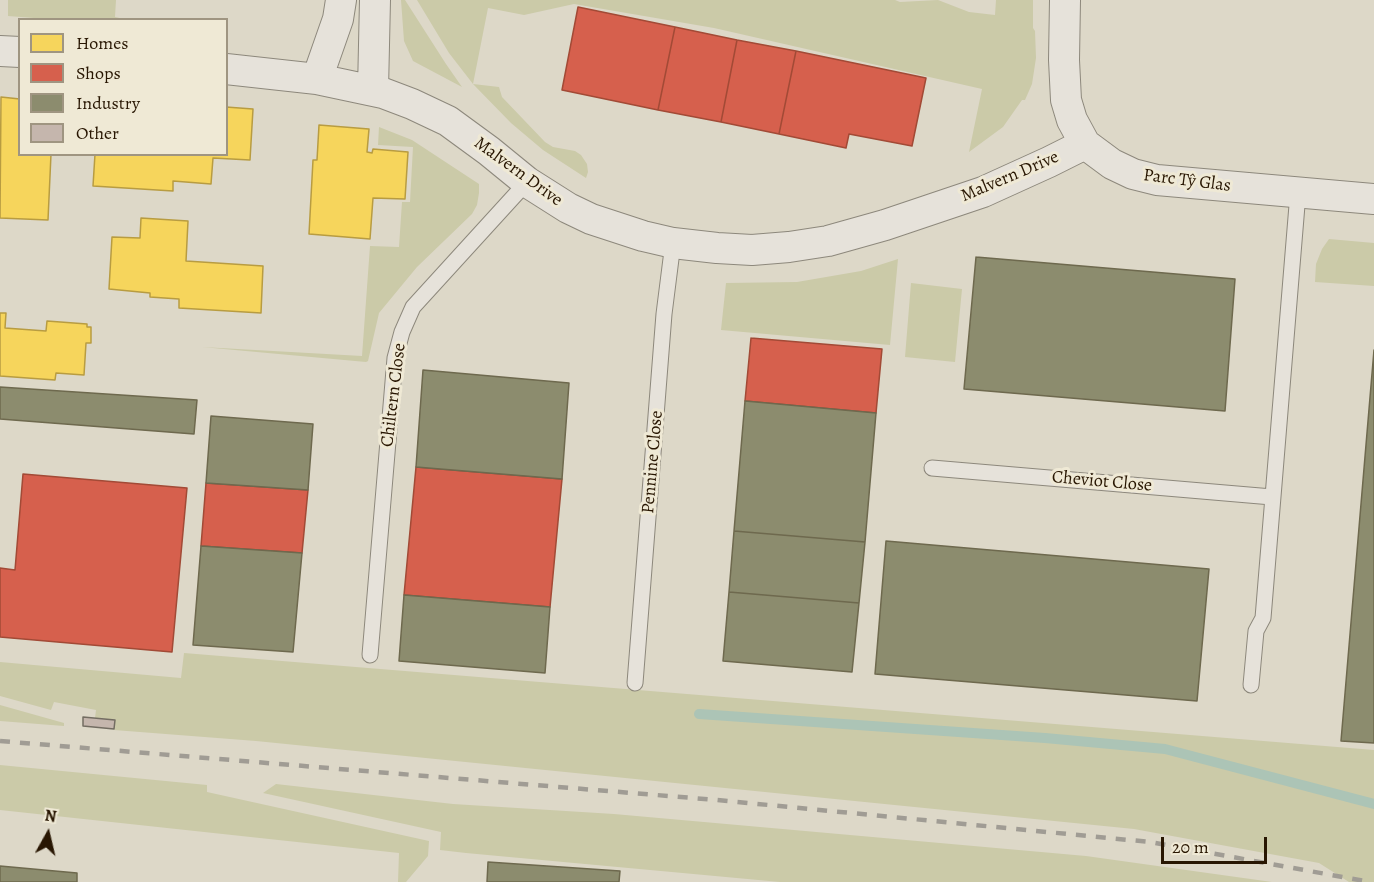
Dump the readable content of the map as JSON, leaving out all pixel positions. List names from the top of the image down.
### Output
{
  "streets": {
    "street": ["Malvern Drive", "Parc Tŷ Glas"],
    "lane": ["Chiltern Close", "Pennine Close", "Cheviot Close"]
  },
  "crossings": [
    ["Malvern Drive", "Parc Tŷ Glas"],
    ["Malvern Drive", "Chiltern Close"],
    ["Malvern Drive", "Pennine Close"]
  ],
  "legend": [
    "Homes",
    "Shops",
    "Industry",
    "Other"
  ],
  "scale_bar": "20 m",
  "north": "top"
}
